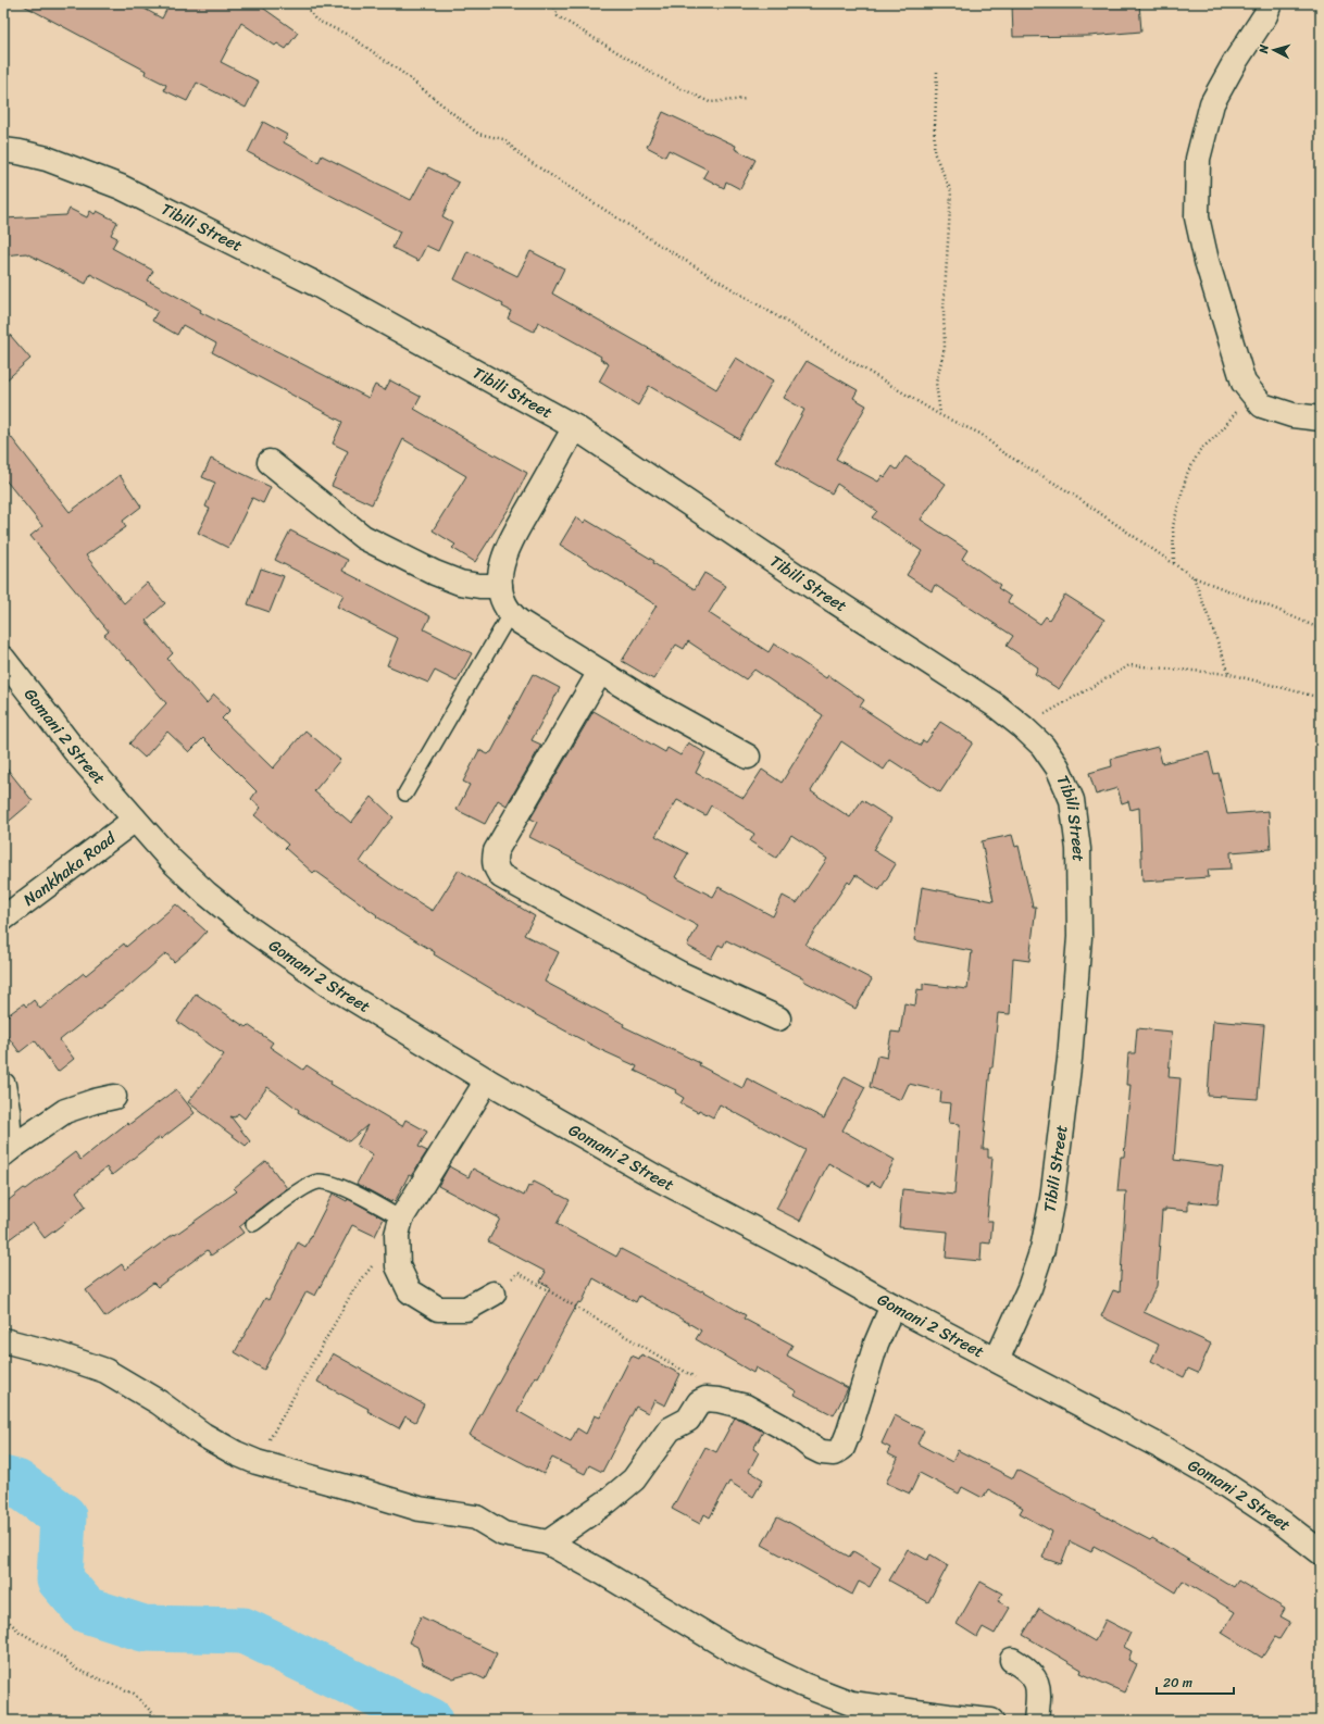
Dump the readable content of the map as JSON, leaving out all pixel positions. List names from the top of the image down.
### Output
{
  "streets": {
    "street": ["Tibili Street", "Gomani 2 Street", "Nankhaka Road"]
  },
  "crossings": [
    ["Tibili Street", "Gomani 2 Street"],
    ["Gomani 2 Street", "Nankhaka Road"]
  ],
  "scale_bar": "20 m",
  "north": "left"
}
